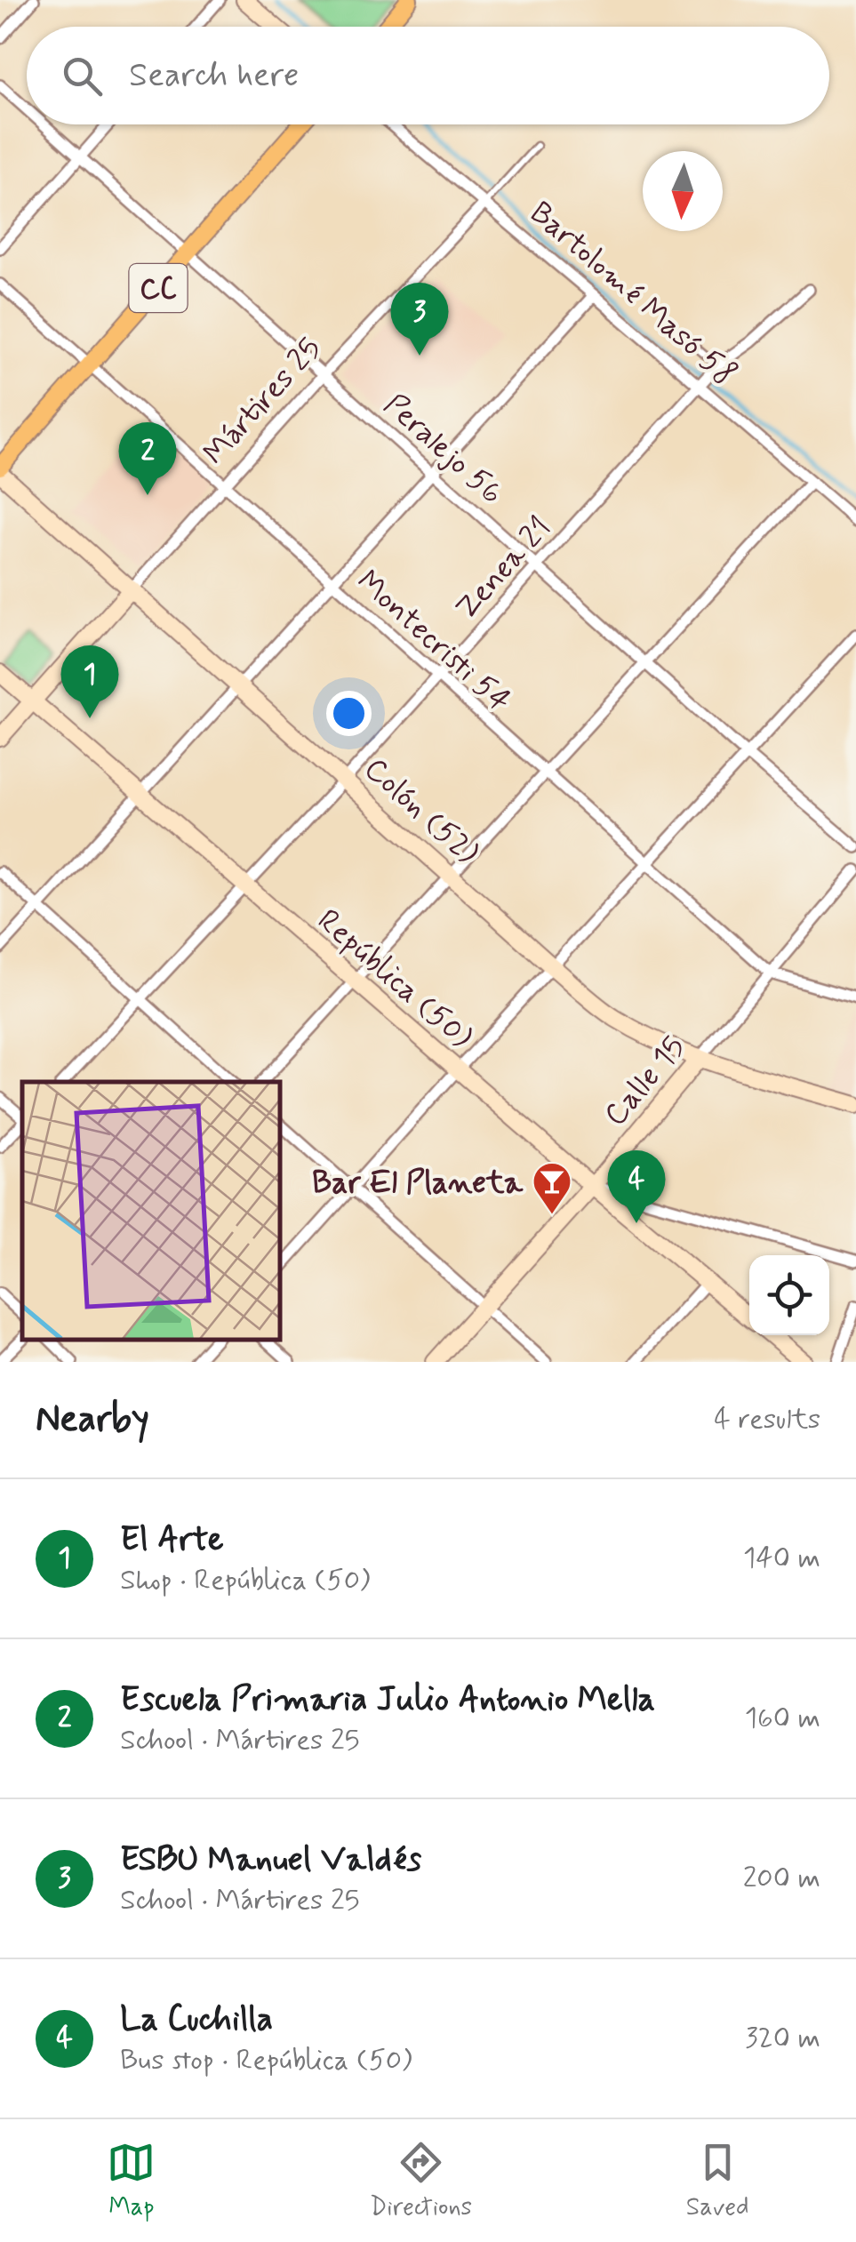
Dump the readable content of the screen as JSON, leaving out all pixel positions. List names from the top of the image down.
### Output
{
  "streets": {
    "main road": [
      "CC",
      "Mártires 25",
      "Colón (52)",
      "República (50)",
      "Calle 15"
    ],
    "street": [
      "Bartolomé Masó 58",
      "Peralejo 56",
      "Zenea 21",
      "Montecristi 54"
    ]
  },
  "crossings": [
    ["CC", "Peralejo 56"],
    ["CC", "Montecristi 54"],
    ["CC", "Colón (52)"],
    ["Bartolomé Masó 58", "Mártires 25"],
    ["Bartolomé Masó 58", "Zenea 21"],
    ["Mártires 25", "Peralejo 56"],
    ["Mártires 25", "Montecristi 54"],
    ["Mártires 25", "Colón (52)"],
    ["Mártires 25", "República (50)"],
    ["Peralejo 56", "Zenea 21"],
    ["Zenea 21", "Montecristi 54"],
    ["Zenea 21", "Colón (52)"],
    ["Zenea 21", "República (50)"],
    ["Montecristi 54", "Calle 15"],
    ["Colón (52)", "Calle 15"],
    ["República (50)", "Calle 15"]
  ],
  "places": {
    "bar": ["Bar El Planeta"]
  },
  "north": "bottom",
  "page": {
    "search": "Search here",
    "pins": [
      "3",
      "2",
      "1",
      "4"
    ],
    "heading": ["Nearby", "4 results"],
    "list": [
      {
        "mark": "1",
        "name": "El Arte",
        "note": "Shop · República (50)",
        "value": "140 m"
      },
      {
        "mark": "2",
        "name": "Escuela Primaria Julio Antonio Mella",
        "note": "School · Mártires 25",
        "value": "160 m"
      },
      {
        "mark": "3",
        "name": "ESBU Manuel Valdés",
        "note": "School · Mártires 25",
        "value": "200 m"
      },
      {
        "mark": "4",
        "name": "La Cuchilla",
        "note": "Bus stop · República (50)",
        "value": "320 m"
      }
    ],
    "nav": ["Map", "Directions", "Saved"]
  }
}
